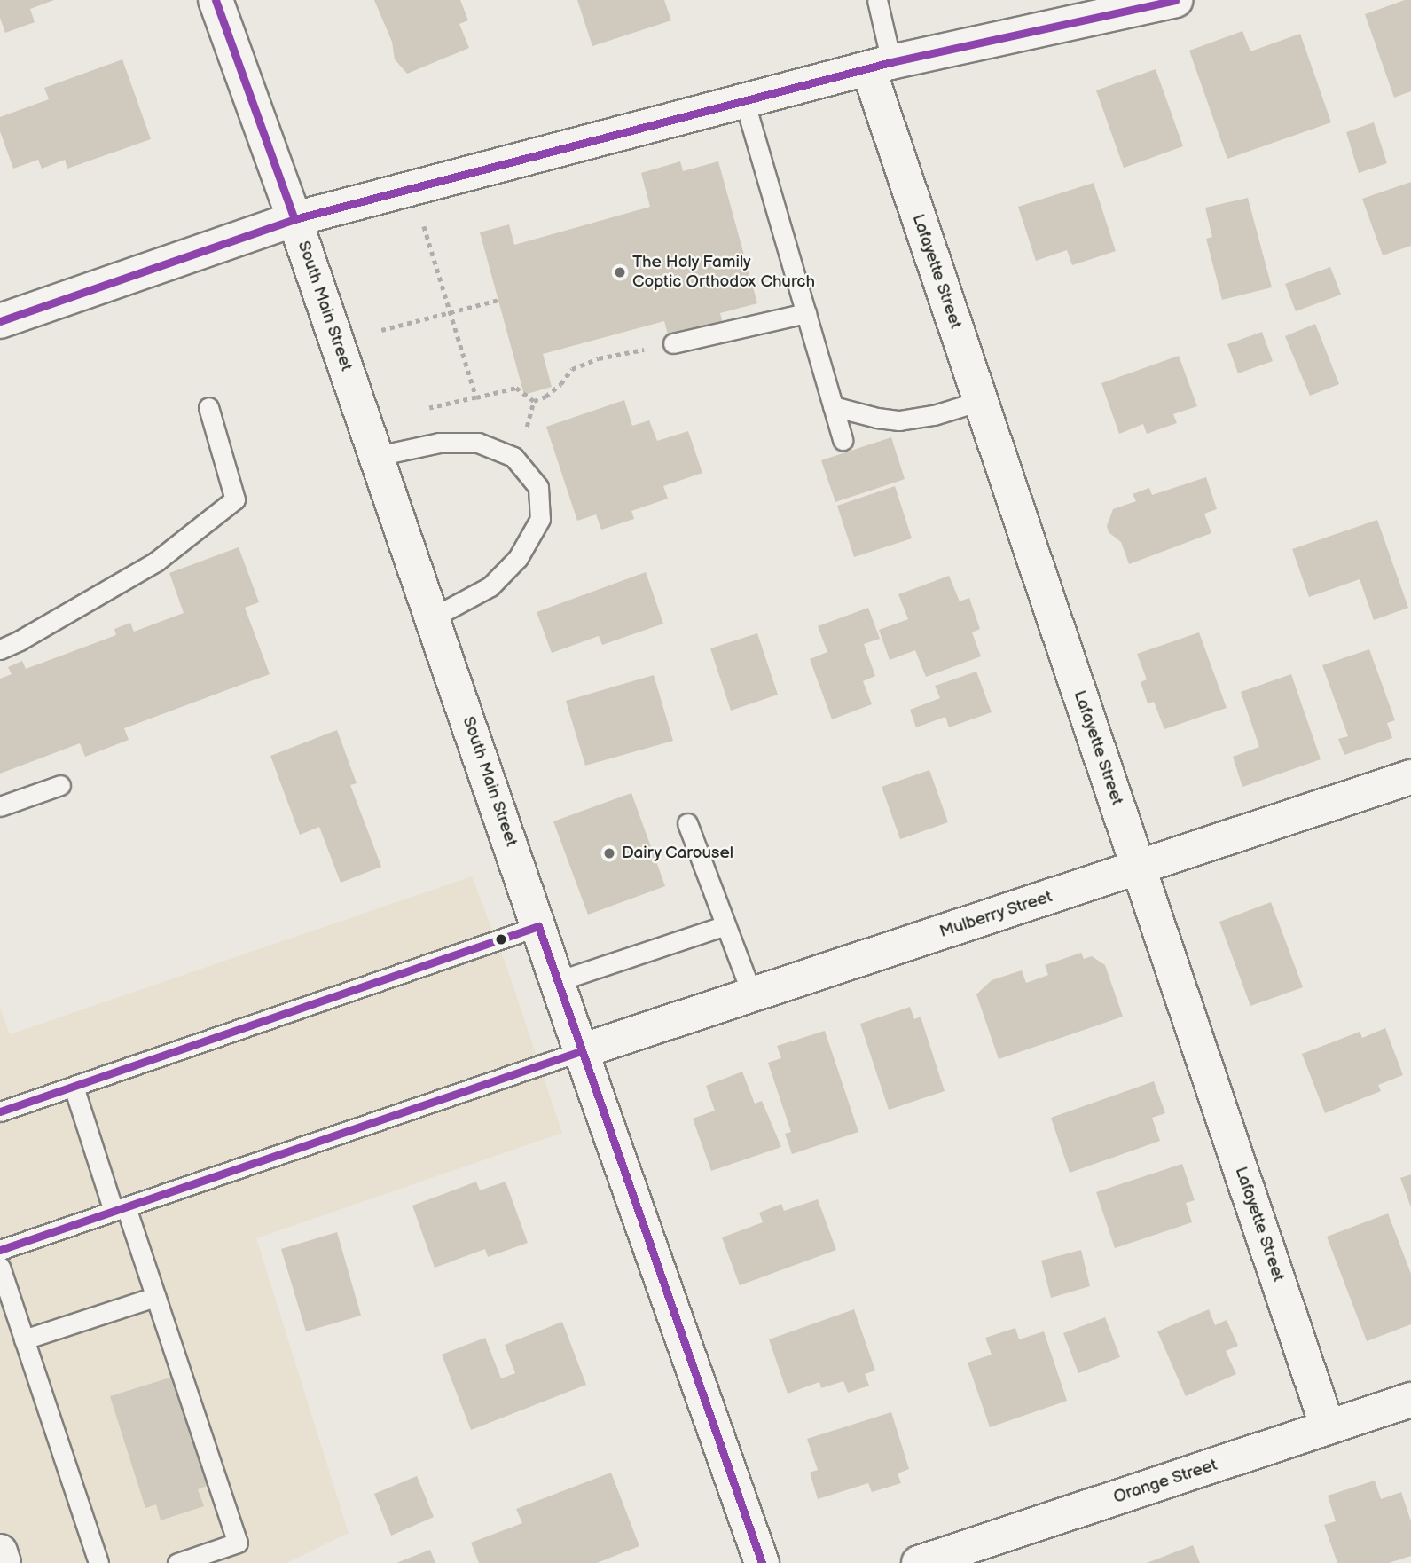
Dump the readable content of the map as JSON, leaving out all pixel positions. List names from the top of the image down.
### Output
{
  "streets": {
    "main road": [
      "Lafayette Street",
      "South Main Street",
      "Mulberry Street",
      "Orange Street"
    ]
  },
  "crossings": [
    ["Lafayette Street", "Mulberry Street"],
    ["Lafayette Street", "Orange Street"],
    ["South Main Street", "Mulberry Street"]
  ],
  "places": ["The Holy Family Coptic Orthodox Church", "Dairy Carousel"]
}
